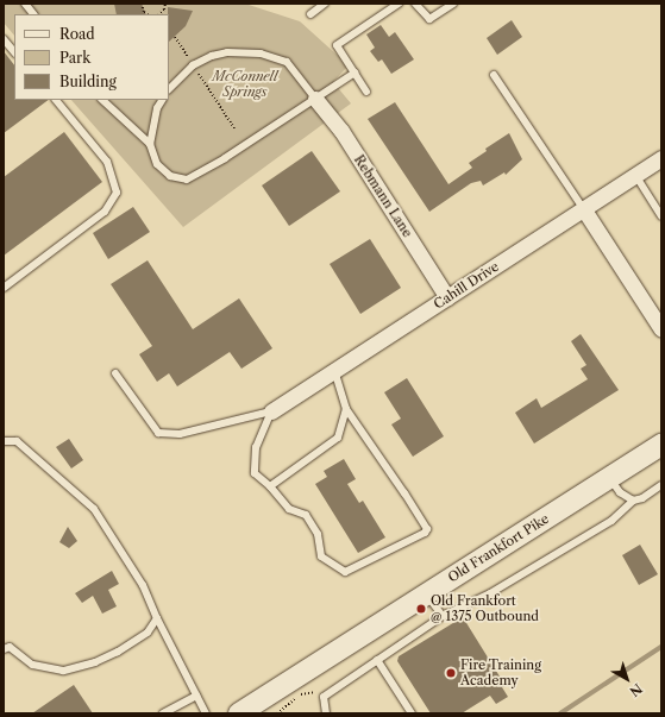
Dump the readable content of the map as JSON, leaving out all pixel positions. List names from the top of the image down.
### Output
{
  "streets": {
    "main road": ["Old Frankfort Pike"],
    "street": ["Rebmann Lane", "Cahill Drive"]
  },
  "crossings": [
    ["Rebmann Lane", "Cahill Drive"]
  ],
  "parks": ["McConnell Springs"],
  "places": ["Old Frankfort @ 1375 Outbound", "Fire Training Academy"],
  "legend": ["Road", "Park", "Building"],
  "north": "bottom right"
}
